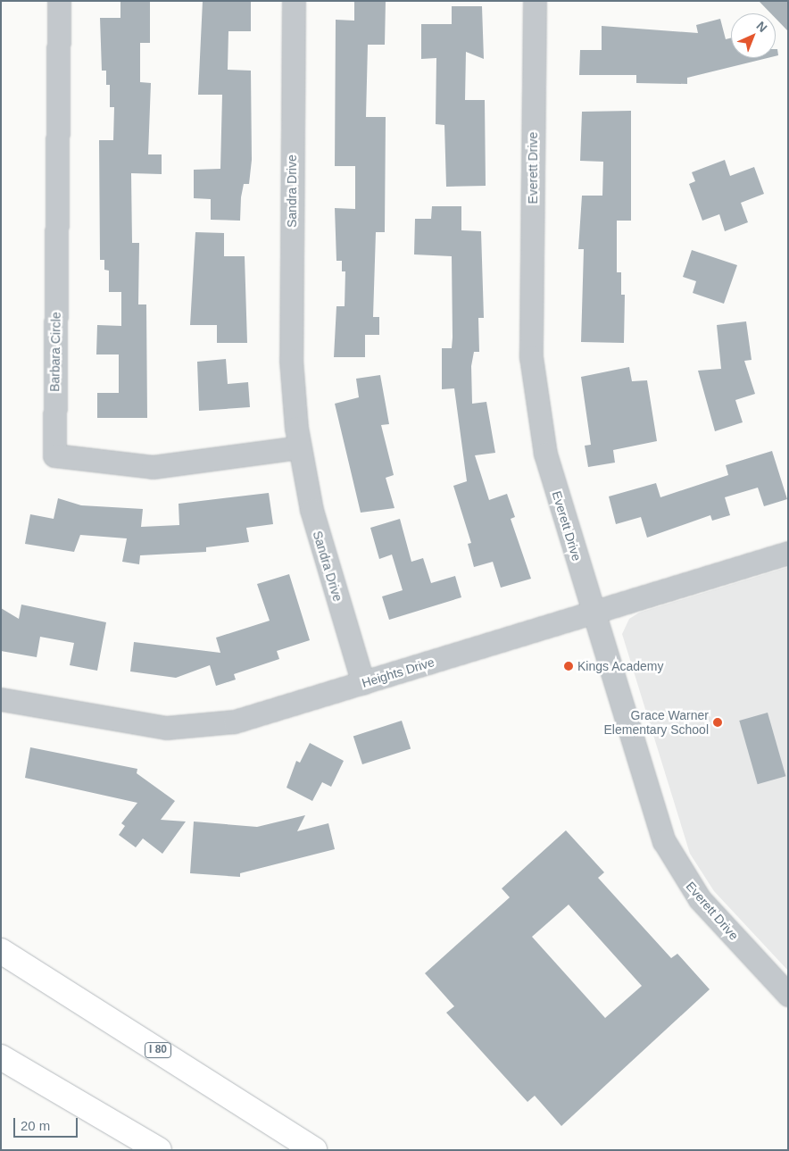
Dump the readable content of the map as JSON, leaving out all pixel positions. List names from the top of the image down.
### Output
{
  "streets": {
    "highway": ["I 80"],
    "street": [
      "Everett Drive",
      "Sandra Drive",
      "Barbara Circle",
      "Heights Drive"
    ]
  },
  "crossings": [
    ["Everett Drive", "Heights Drive"],
    ["Sandra Drive", "Barbara Circle"],
    ["Sandra Drive", "Heights Drive"]
  ],
  "places": ["Kings Academy", "Grace Warner Elementary School"],
  "scale_bar": "20 m",
  "north": "top right"
}
